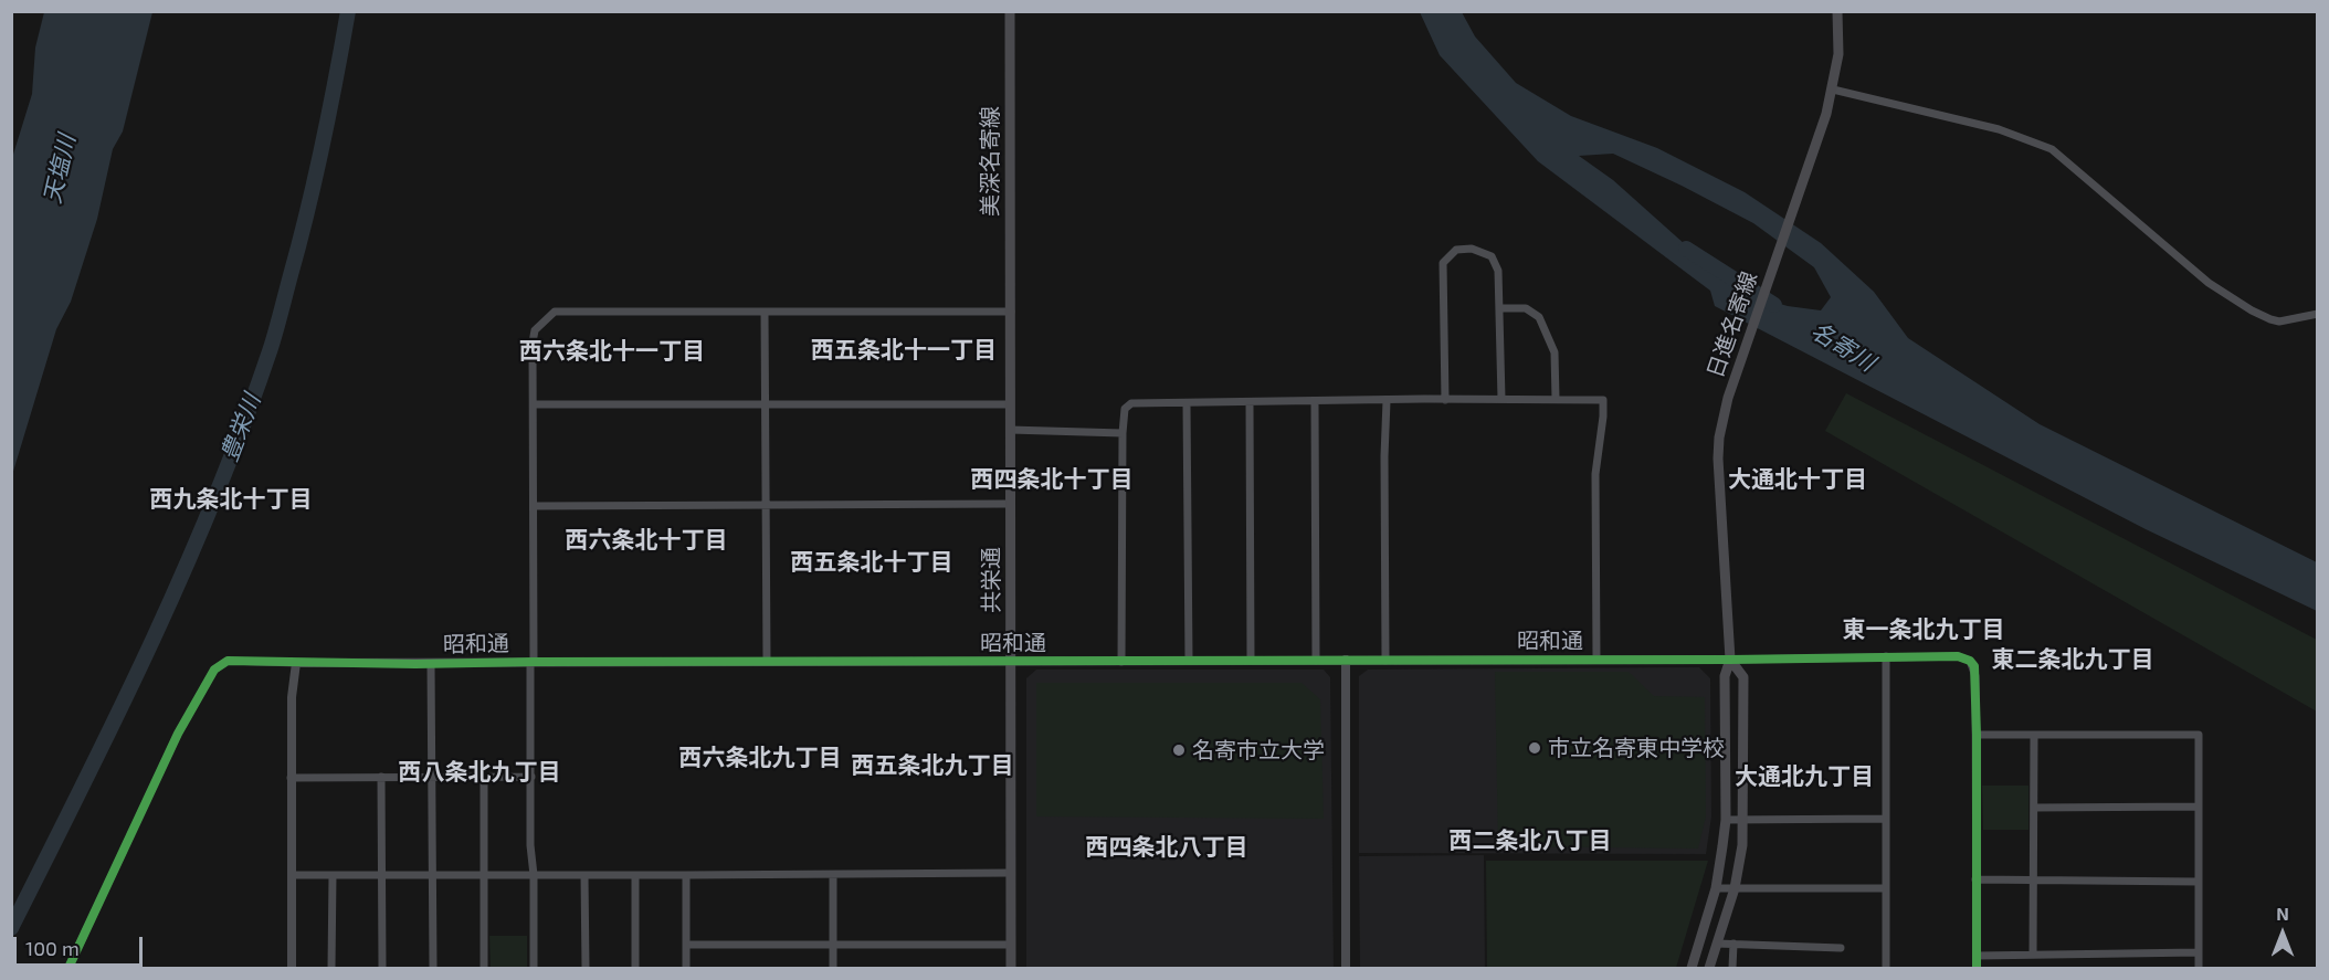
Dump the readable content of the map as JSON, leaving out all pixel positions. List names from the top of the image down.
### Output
{
  "streets": {
    "main road": ["美深名寄線", "日進名寄線", "共栄通"],
    "street": ["昭和通"]
  },
  "crossings": [
    ["美深名寄線", "共栄通"],
    ["日進名寄線", "昭和通"],
    ["共栄通", "昭和通"]
  ],
  "districts": [
    "西五条北十一丁目",
    "西六条北十一丁目",
    "西四条北十丁目",
    "大通北十丁目",
    "西九条北十丁目",
    "西六条北十丁目",
    "西五条北十丁目",
    "東一条北九丁目",
    "東二条北九丁目",
    "西六条北九丁目",
    "西五条北九丁目",
    "西八条北九丁目",
    "大通北九丁目",
    "西二条北八丁目",
    "西四条北八丁目"
  ],
  "water": ["天塩川", "名寄川", "豊栄川"],
  "places": ["市立名寄東中学校", "名寄市立大学"],
  "scale_bar": "100 m",
  "north": "top"
}
